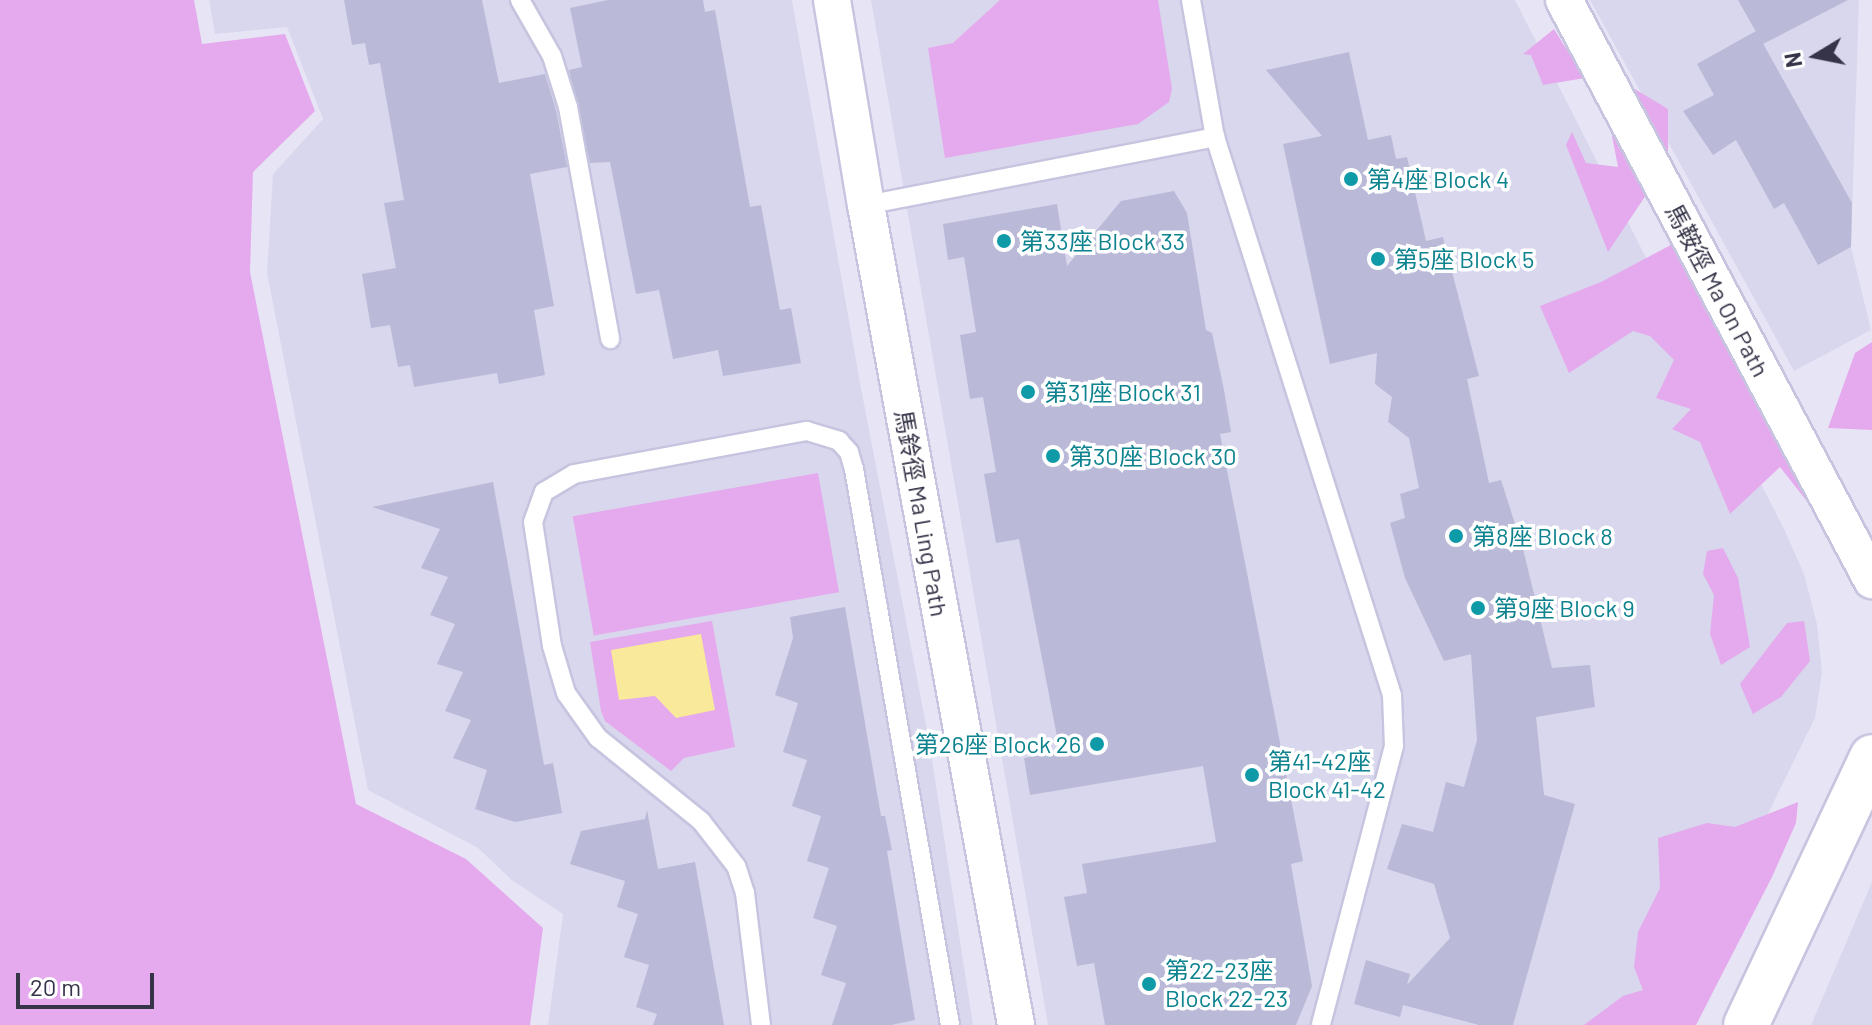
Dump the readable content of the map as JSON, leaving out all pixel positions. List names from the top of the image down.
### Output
{
  "streets": {
    "street": ["馬鞍徑 Ma On Path", "馬鈴徑 Ma Ling Path"]
  },
  "places": [
    "第4座 Block 4",
    "第33座 Block 33",
    "第5座 Block 5",
    "第31座 Block 31",
    "第30座 Block 30",
    "第8座 Block 8",
    "第9座 Block 9",
    "第26座 Block 26",
    "第41-42座 Block 41-42",
    "第22-23座 Block 22-23"
  ],
  "scale_bar": "20 m",
  "north": "left"
}
